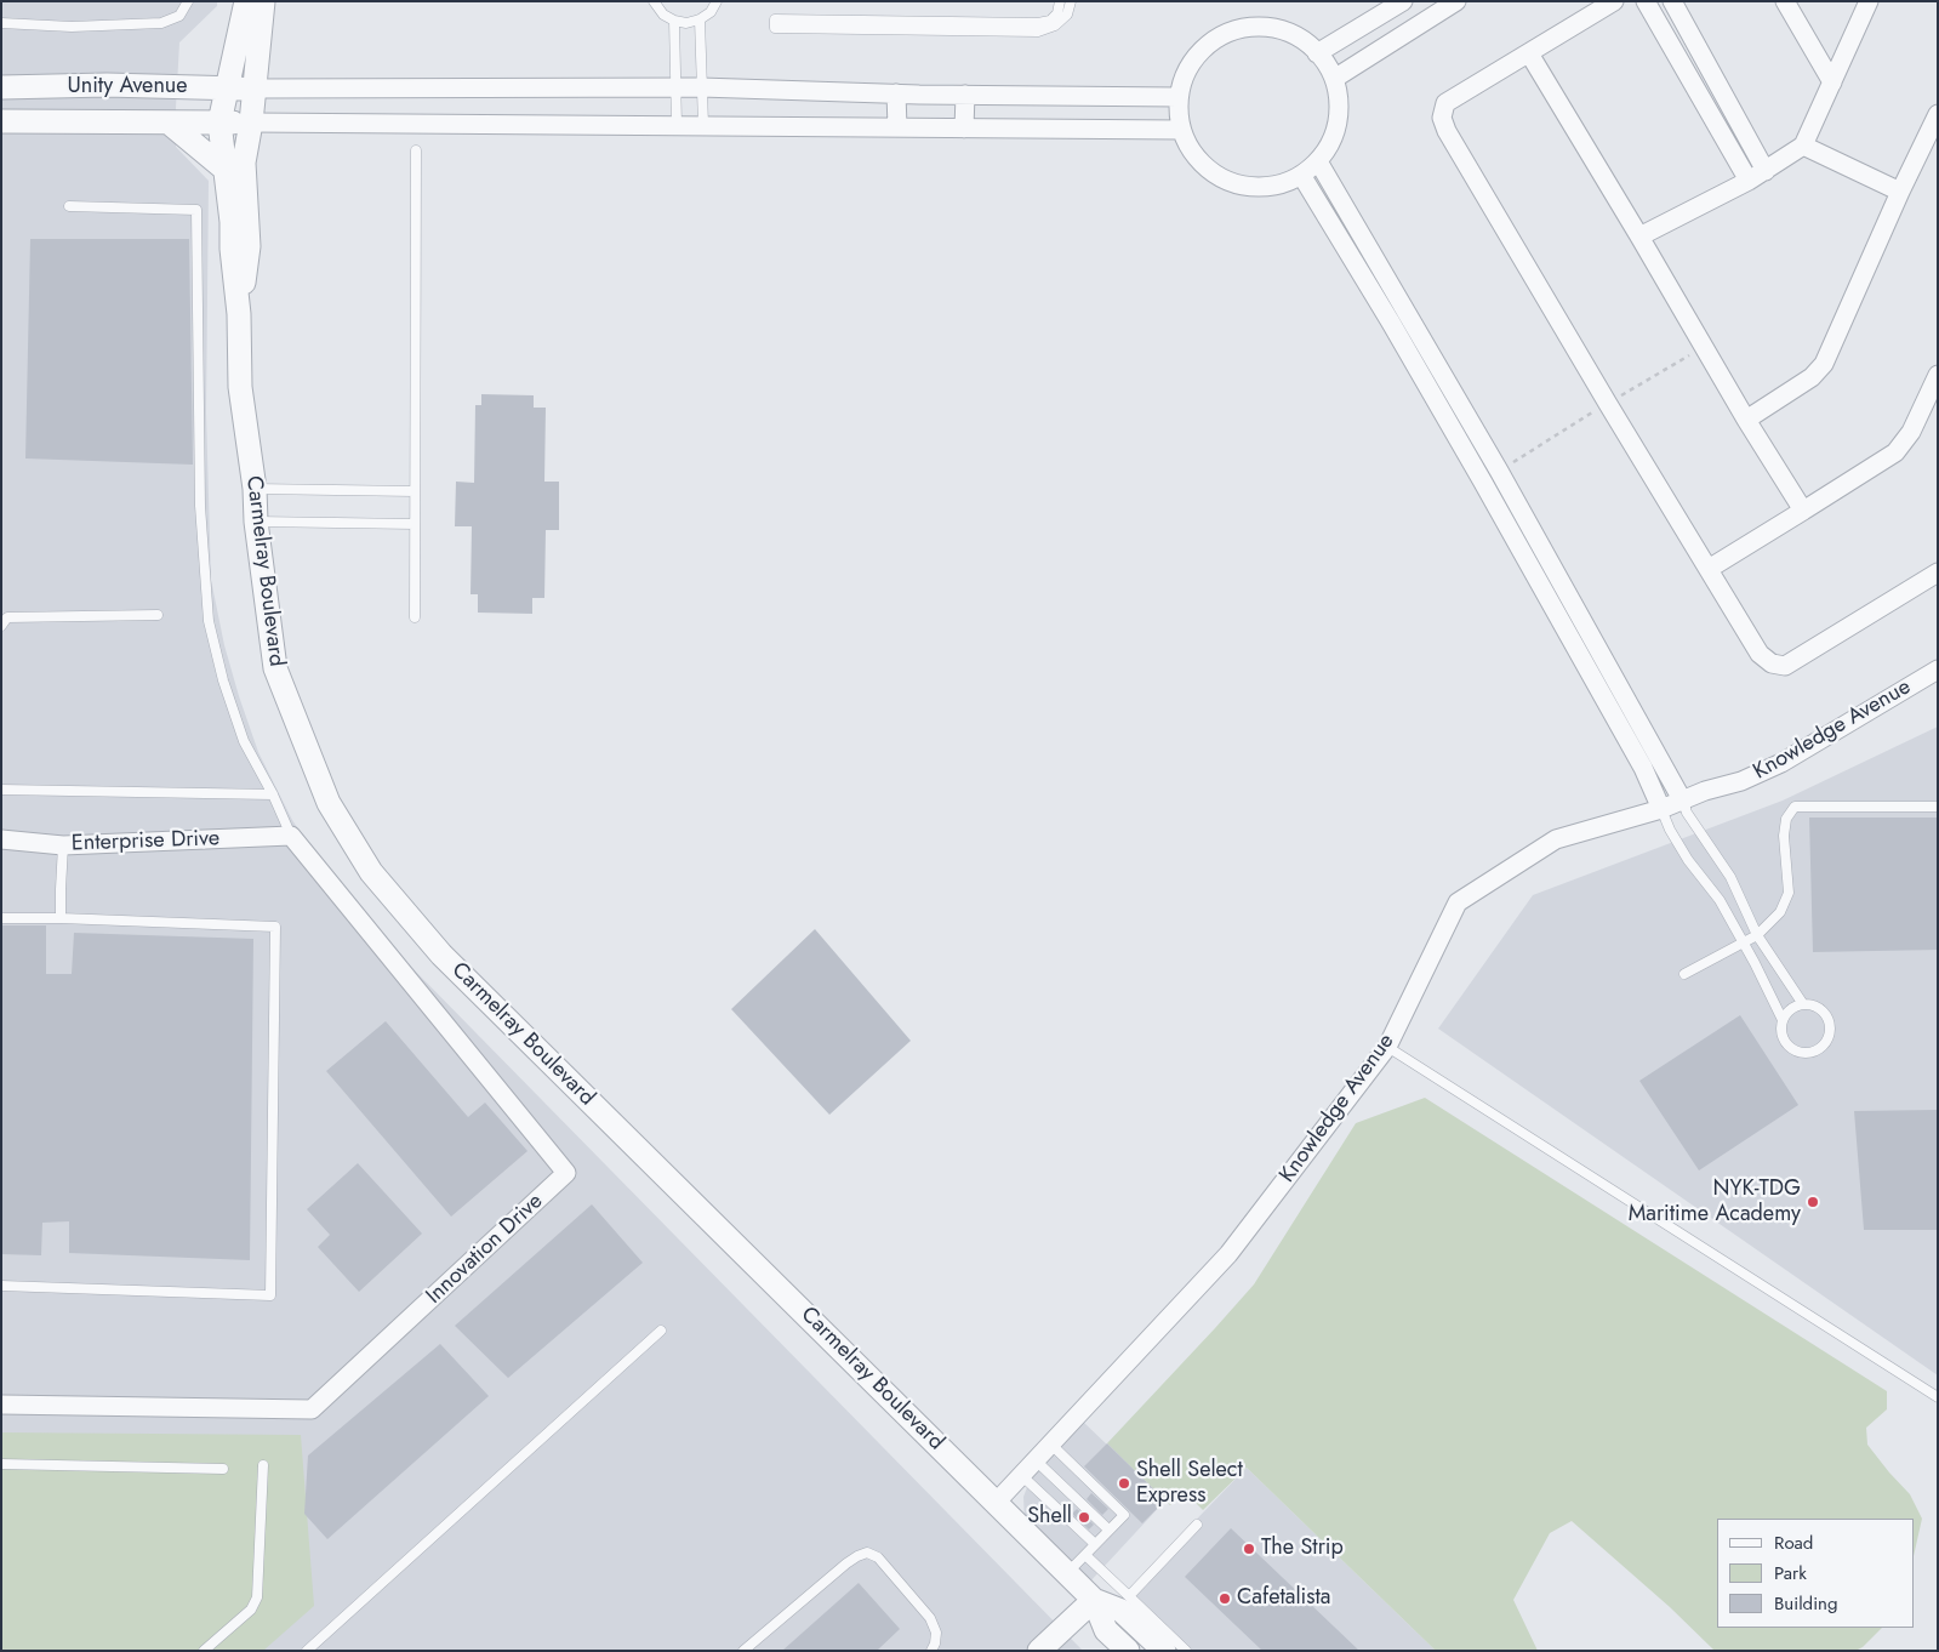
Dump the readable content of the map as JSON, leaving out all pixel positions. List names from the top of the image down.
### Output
{
  "streets": {
    "street": [
      "Unity Avenue",
      "Carmelray Boulevard",
      "Knowledge Avenue",
      "Enterprise Drive",
      "Innovation Drive"
    ]
  },
  "crossings": [
    ["Unity Avenue", "Carmelray Boulevard"],
    ["Carmelray Boulevard", "Knowledge Avenue"],
    ["Enterprise Drive", "Innovation Drive"]
  ],
  "places": [
    "NYK-TDG Maritime Academy",
    "Shell Select Express",
    "Shell",
    "The Strip",
    "Cafetalista"
  ],
  "legend": ["Road", "Park", "Building"]
}
